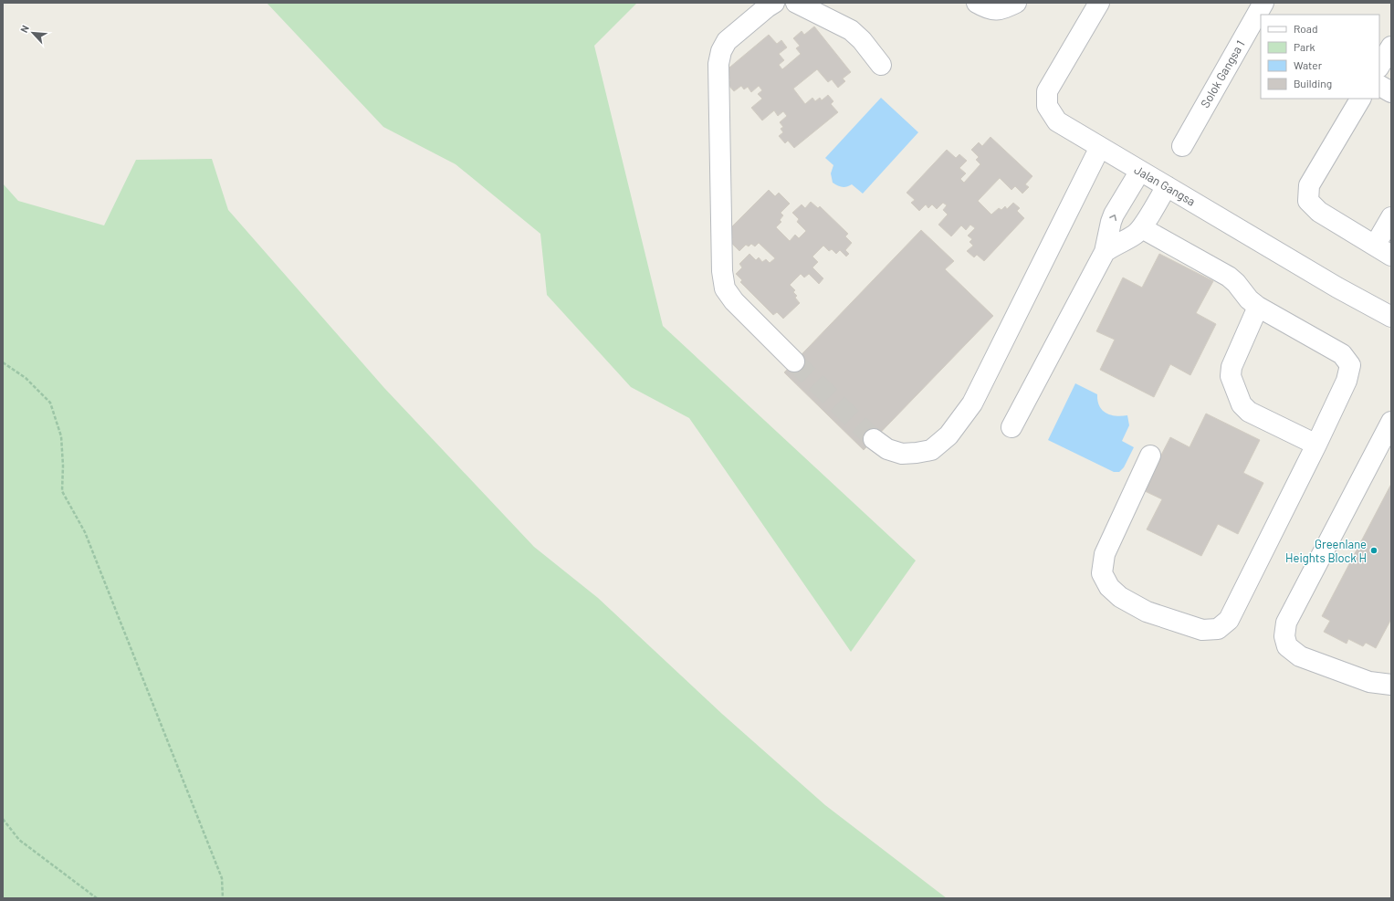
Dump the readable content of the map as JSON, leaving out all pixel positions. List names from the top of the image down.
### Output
{
  "streets": {
    "street": ["Solok Gangsa 1", "Jalan Gangsa"]
  },
  "places": ["Greenlane Heights Block H"],
  "legend": [
    "Road",
    "Park",
    "Water",
    "Building"
  ],
  "north": "top left"
}
